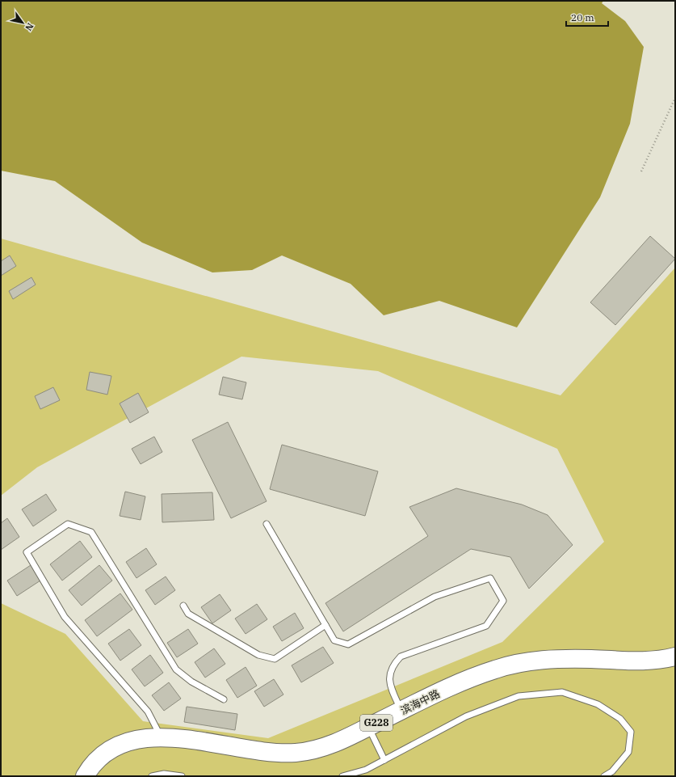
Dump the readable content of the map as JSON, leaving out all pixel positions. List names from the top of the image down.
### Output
{
  "streets": {
    "highway": ["滨海中路", "G228"]
  },
  "scale_bar": "20 m",
  "north": "bottom right"
}
